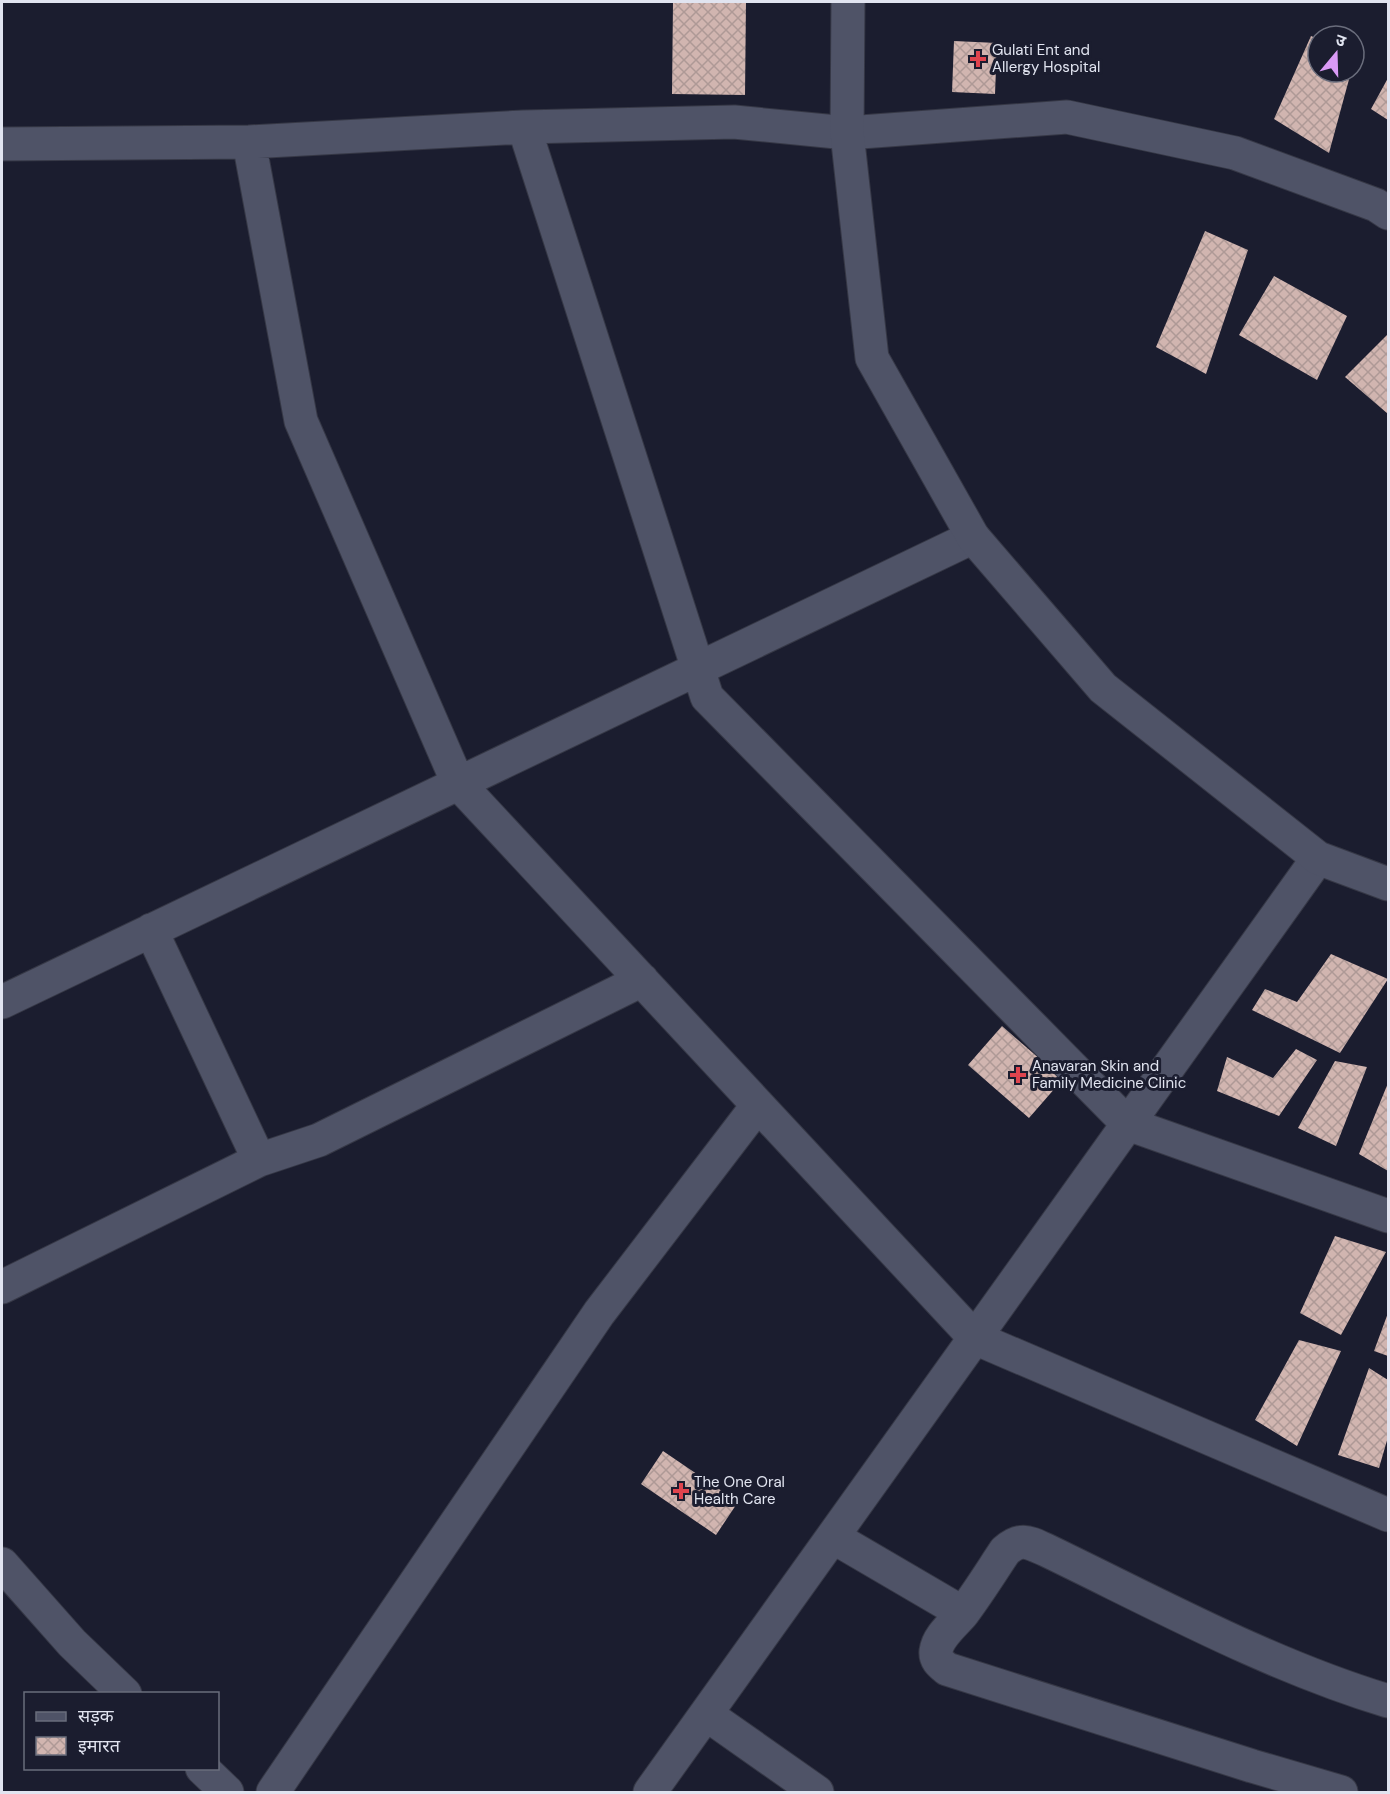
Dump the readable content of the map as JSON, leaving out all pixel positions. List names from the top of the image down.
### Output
{
  "places": {
    "health": ["Gulati Ent and Allergy Hospital", "Anavaran Skin and Family Medicine Clinic", "The One Oral Health Care"]
  },
  "legend": ["सड़क", "इमारत"],
  "north": "top"
}
